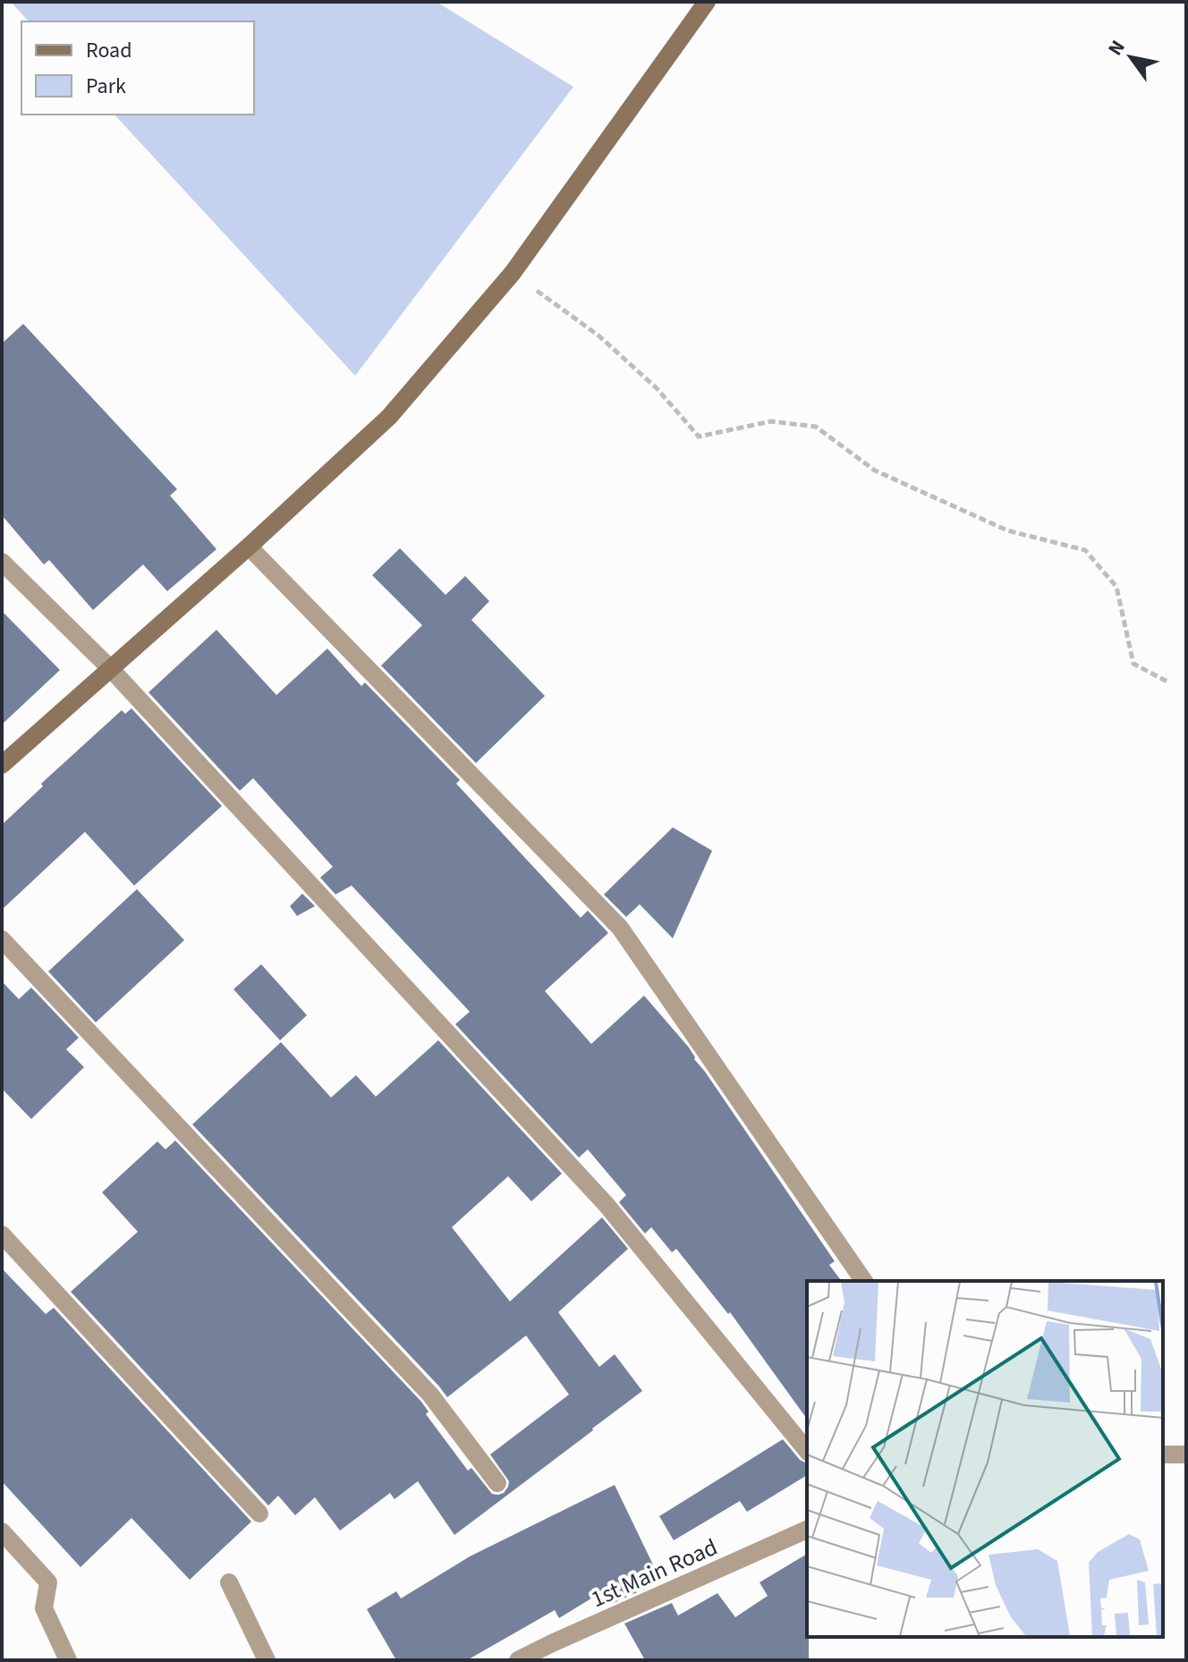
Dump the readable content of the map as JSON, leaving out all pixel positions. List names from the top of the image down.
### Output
{
  "streets": {
    "street": ["1st Main Road"]
  },
  "legend": ["Road", "Park"],
  "north": "top left"
}
